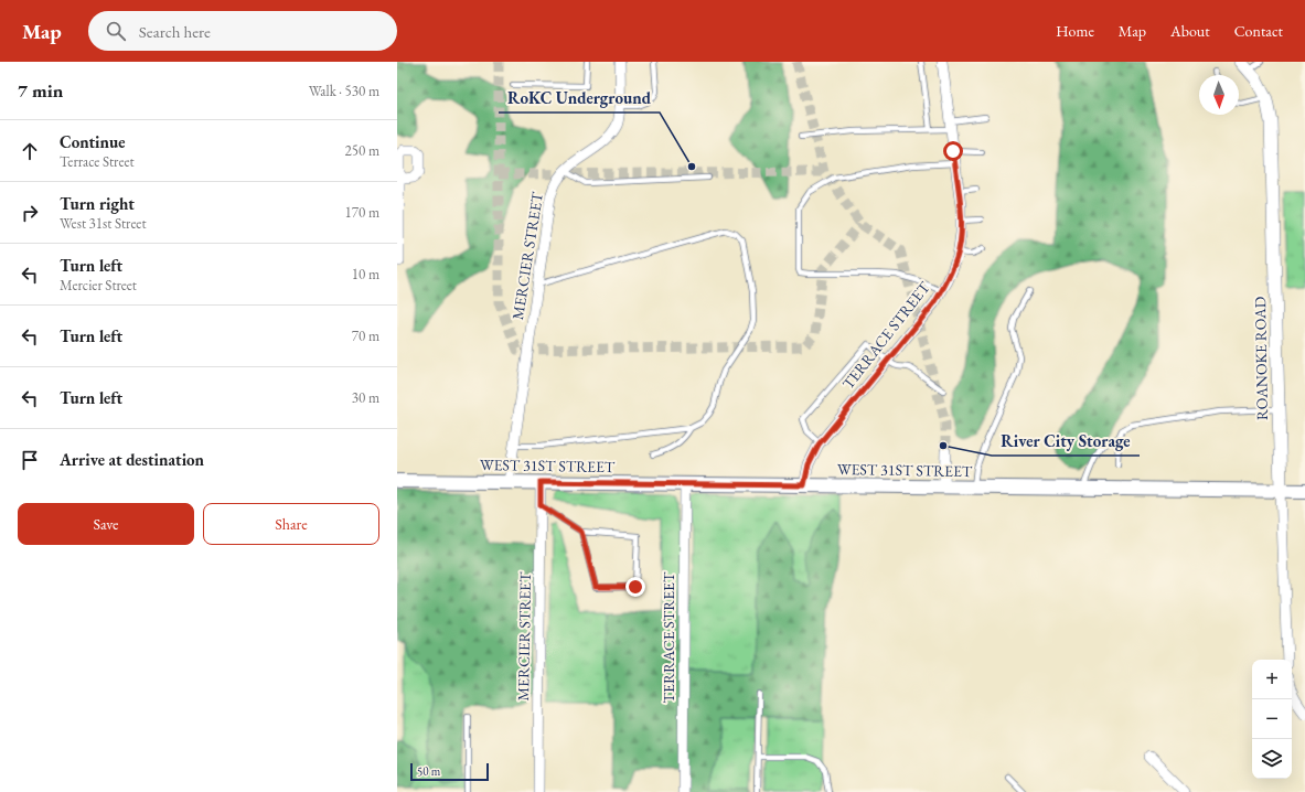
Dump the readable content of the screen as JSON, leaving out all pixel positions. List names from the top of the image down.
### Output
{
  "streets": {
    "main road": ["WEST 31ST STREET"],
    "street": ["MERCIER STREET", "TERRACE STREET", "ROANOKE ROAD"]
  },
  "crossings": [
    ["MERCIER STREET", "WEST 31ST STREET"],
    ["TERRACE STREET", "WEST 31ST STREET"],
    ["ROANOKE ROAD", "WEST 31ST STREET"]
  ],
  "places": ["RoKC Underground", "River City Storage"],
  "scale_bar": "50 m",
  "north": "bottom",
  "page": {
    "header": "Map",
    "search": "Search here",
    "nav": [
      "Home",
      "Map",
      "About",
      "Contact"
    ],
    "heading": ["7 min", "Walk · 530 m"],
    "list": [
      ["Continue", "Terrace Street", "250 m"],
      ["Turn right", "West 31st Street", "170 m"],
      ["Turn left", "Mercier Street", "10 m"],
      ["Turn left", "70 m"],
      ["Turn left", "30 m"],
      "Arrive at destination"
    ],
    "buttons": ["Save", "Share"],
    "map_buttons": ["+", "−"],
    "scale": "50 m"
  }
}
